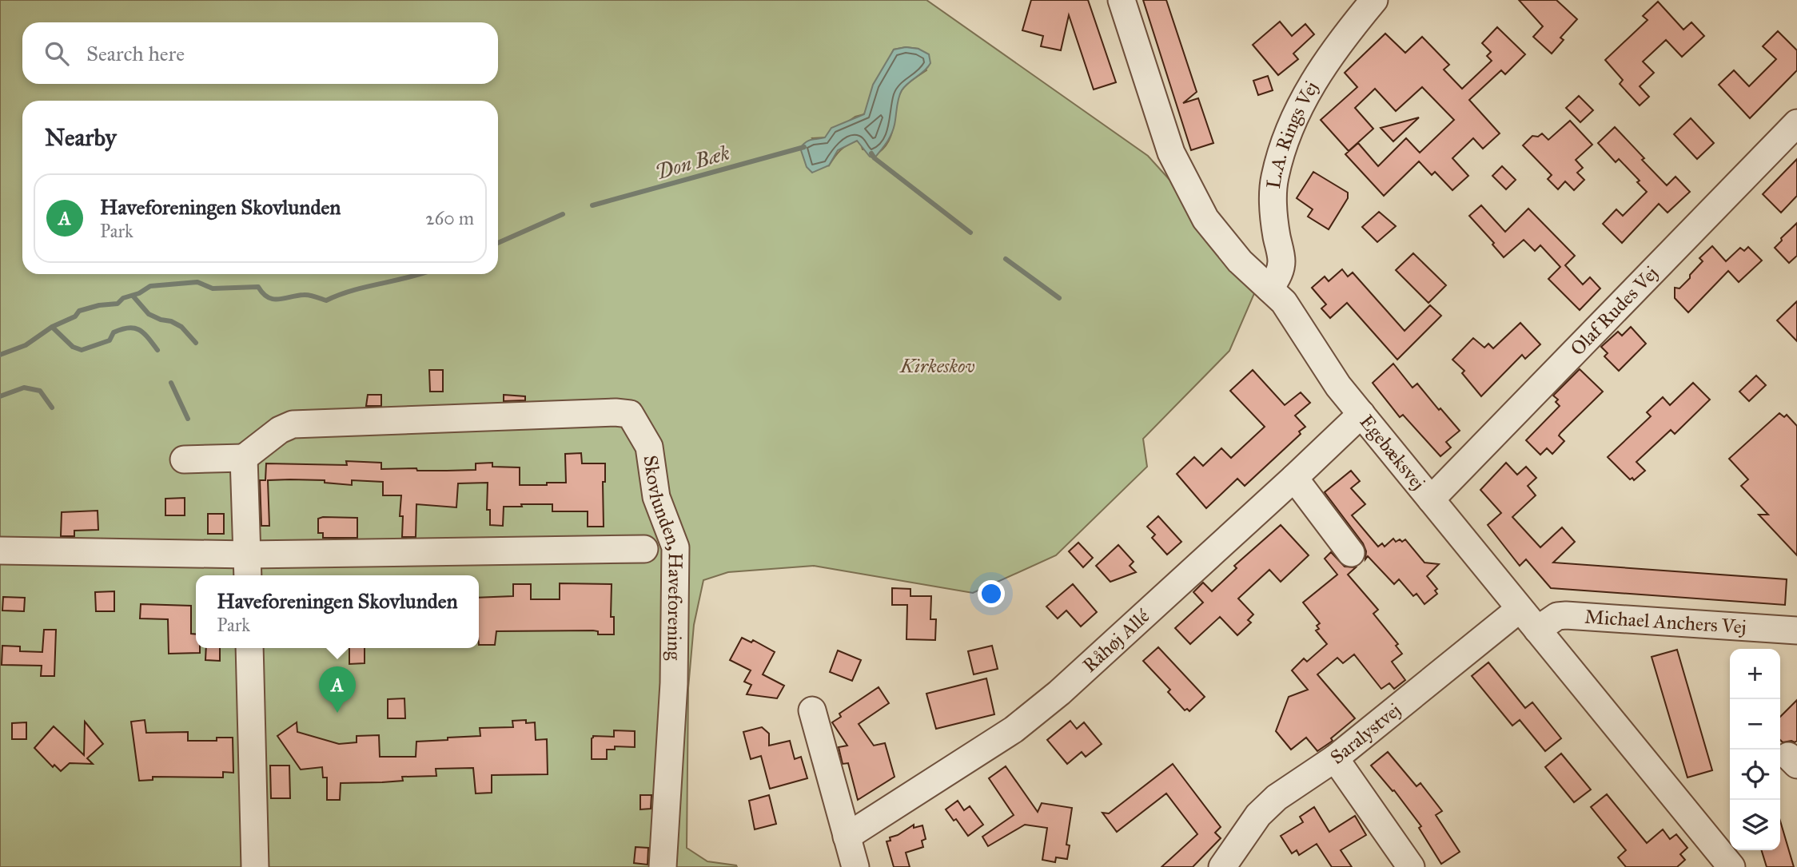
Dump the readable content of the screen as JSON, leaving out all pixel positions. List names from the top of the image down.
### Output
{
  "streets": {
    "street": [
      "L.A. Rings Vej",
      "Olaf Rudes Vej",
      "Egebæksvej",
      "Skovlunden, Haveforening",
      "Michael Anchers Vej",
      "Råhøj Allé",
      "Saralystvej"
    ]
  },
  "crossings": [
    ["L.A. Rings Vej", "Egebæksvej"],
    ["Olaf Rudes Vej", "Egebæksvej"],
    ["Egebæksvej", "Michael Anchers Vej"],
    ["Egebæksvej", "Råhøj Allé"],
    ["Egebæksvej", "Saralystvej"]
  ],
  "water": ["Don Bæk"],
  "parks": ["Kirkeskov"],
  "page": {
    "search": "Search here",
    "heading": "Nearby",
    "list": [
      {
        "mark": "A",
        "name": "Haveforeningen Skovlunden",
        "note": "Park",
        "value": "260 m"
      }
    ],
    "popup": ["Haveforeningen Skovlunden", "Park"],
    "map_buttons": ["+", "−"],
    "pins": "A"
  }
}
